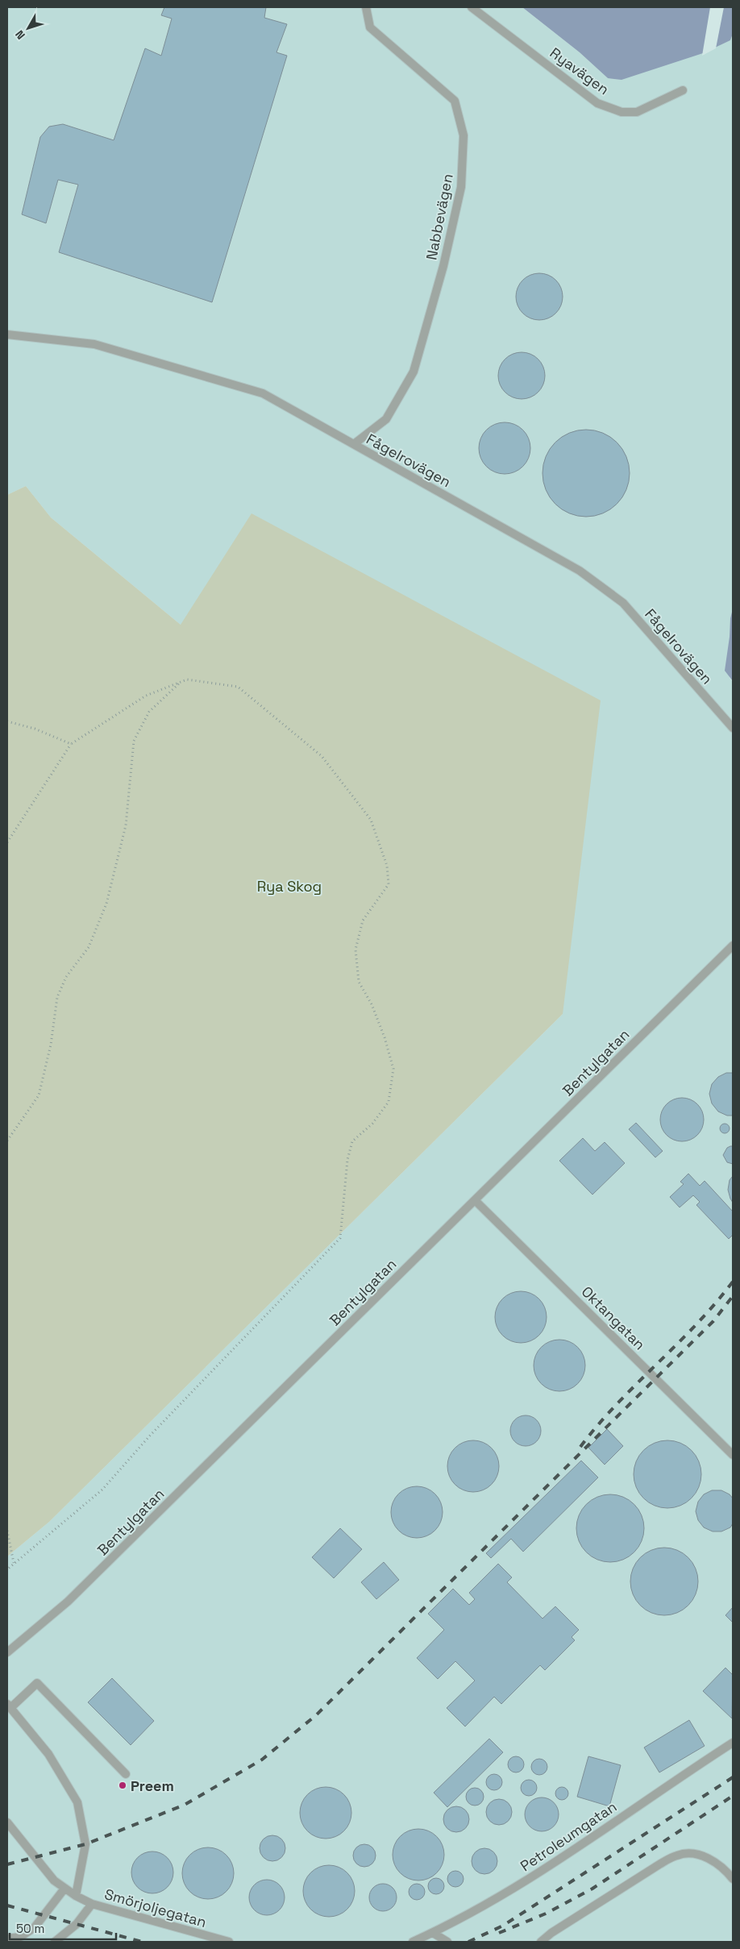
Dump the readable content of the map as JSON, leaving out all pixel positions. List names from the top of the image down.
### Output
{
  "streets": {
    "lane": [
      "Ryavägen",
      "Nabbevägen",
      "Fågelrovägen",
      "Bentylgatan",
      "Oktangatan",
      "Petroleumgatan",
      "Smörjoljegatan"
    ]
  },
  "crossings": [
    ["Nabbevägen", "Fågelrovägen"],
    ["Bentylgatan", "Oktangatan"]
  ],
  "parks": ["Rya Skog"],
  "places": ["Preem"],
  "scale_bar": "50 m",
  "north": "bottom left"
}
